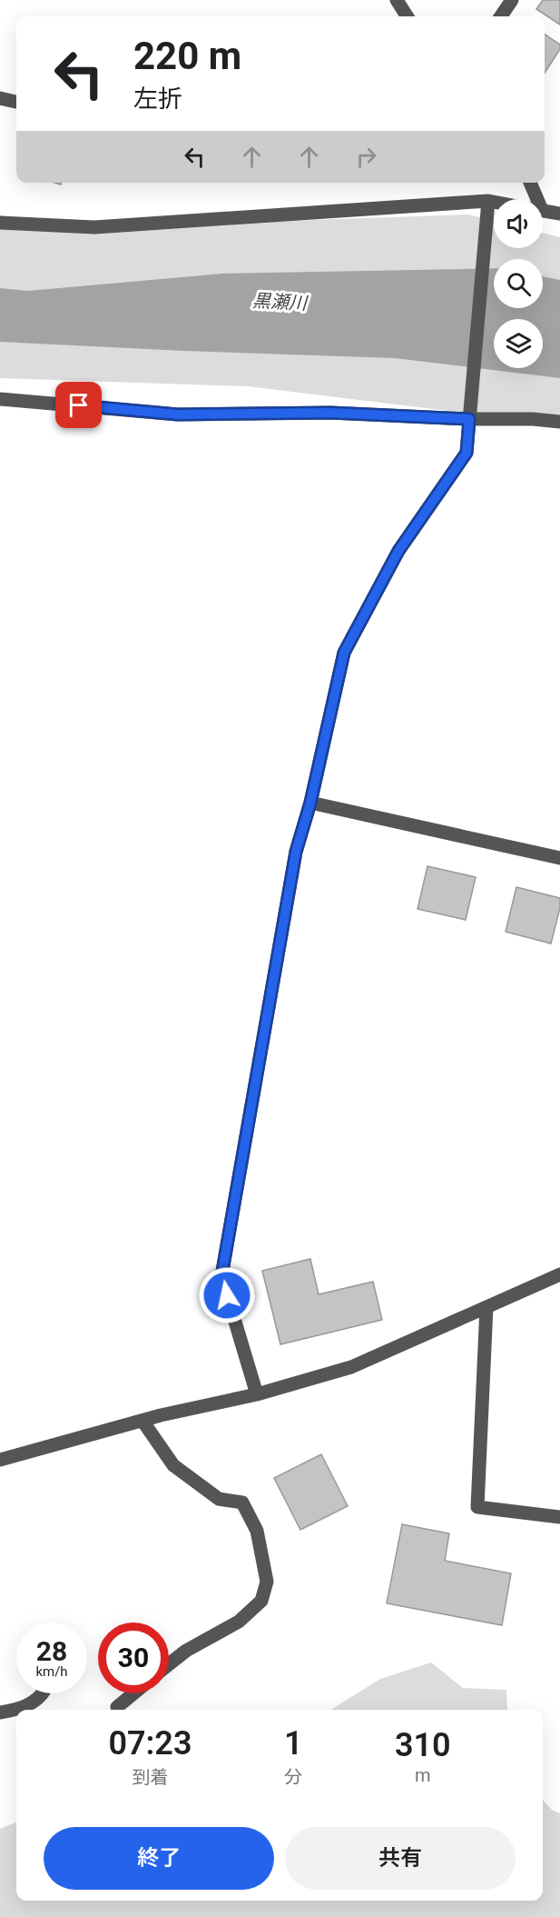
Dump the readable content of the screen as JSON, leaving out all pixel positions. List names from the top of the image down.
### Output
{
  "water": ["黒瀬川"],
  "page": {
    "turn": ["220 m", "左折"],
    "speed": "28 km/h",
    "limit": "30",
    "eta": [
      "07:23",
      "到着",
      "1",
      "分",
      "310",
      "m"
    ],
    "buttons": ["終了", "共有"]
  }
}
